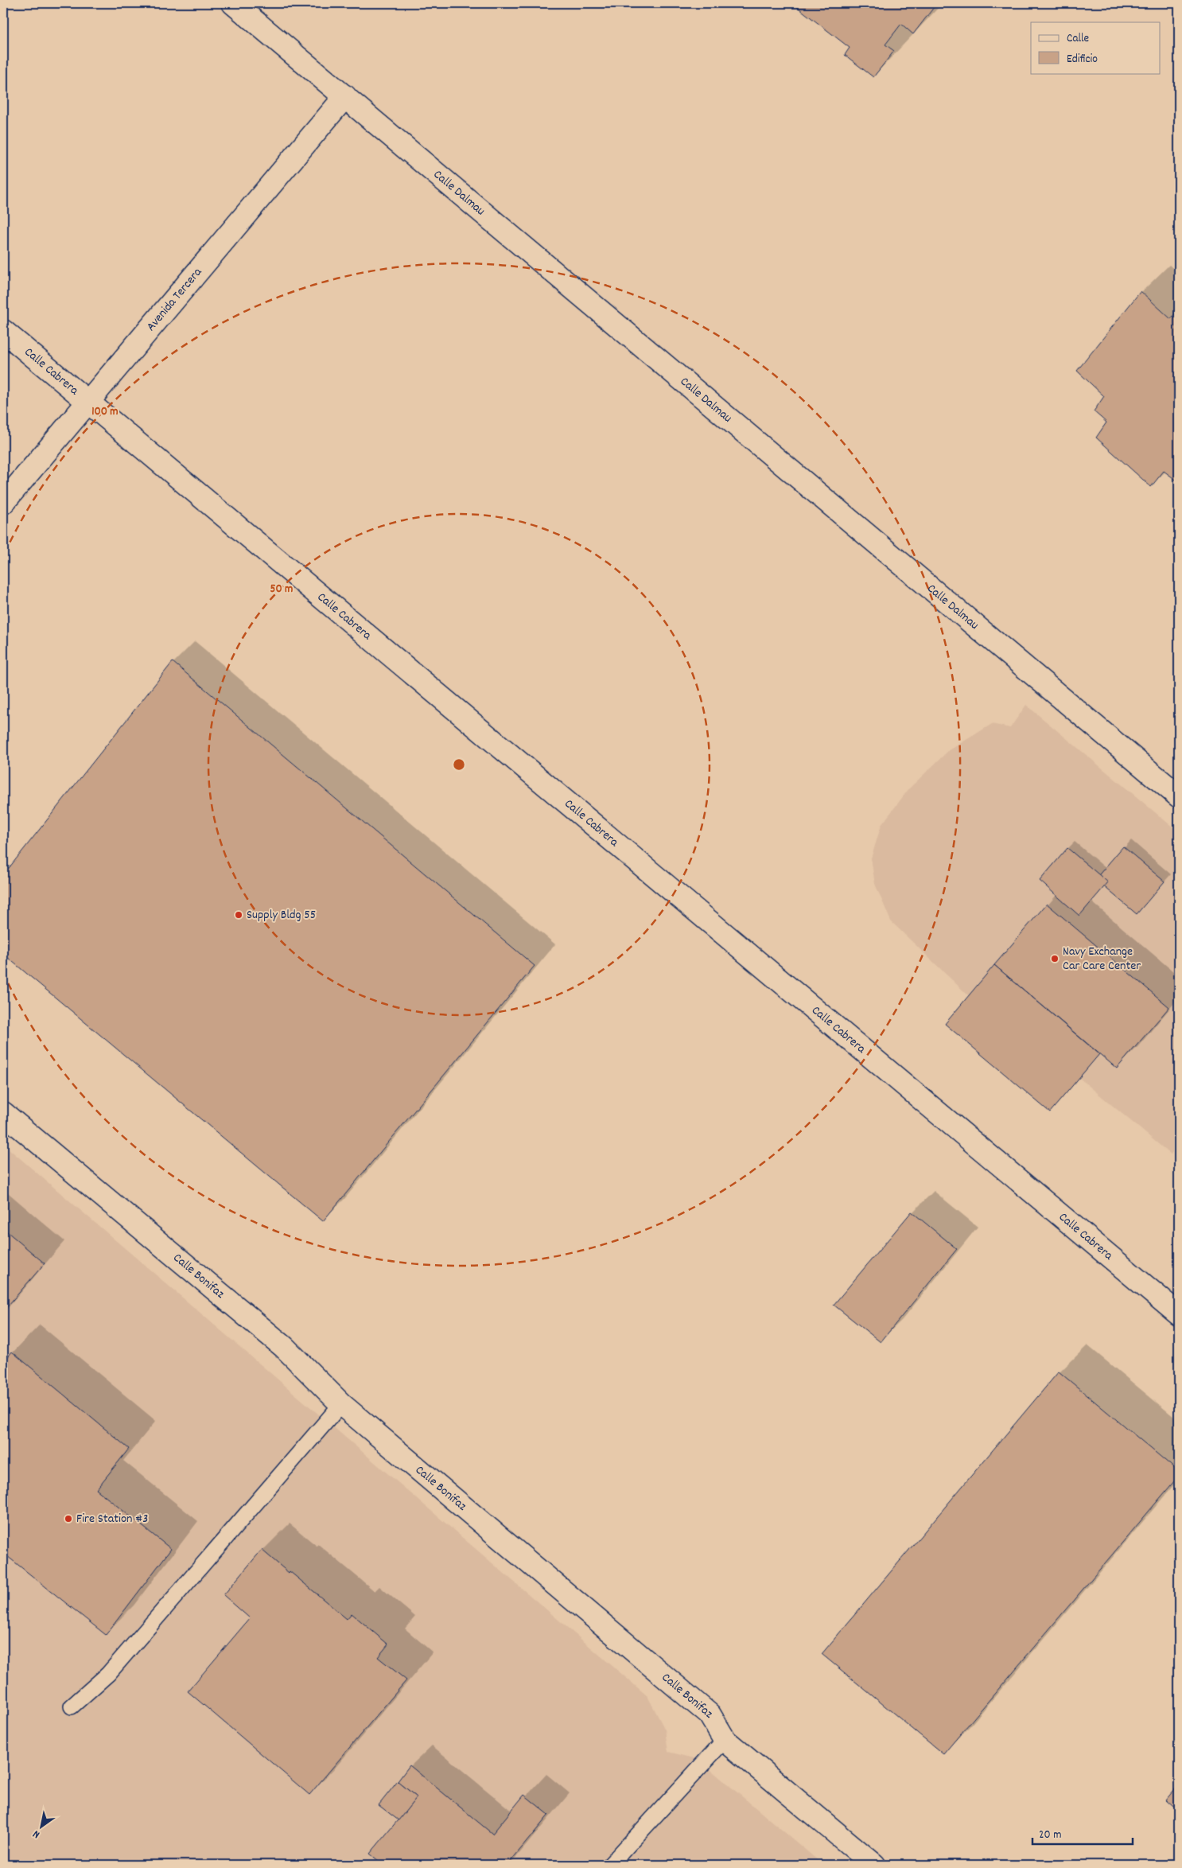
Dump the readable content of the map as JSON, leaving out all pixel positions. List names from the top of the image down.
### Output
{
  "streets": {
    "street": [
      "Calle Dalmau",
      "Avenida Tercera",
      "Calle Cabrera",
      "Calle Bonifaz"
    ]
  },
  "crossings": [
    ["Calle Dalmau", "Avenida Tercera"],
    ["Avenida Tercera", "Calle Cabrera"]
  ],
  "places": ["Supply Bldg 55", "Navy Exchange Car Care Center", "Fire Station #3"],
  "legend": ["Calle", "Edificio"],
  "scale_bar": "20 m",
  "north": "bottom left",
  "rings": ["100 m", "50 m"]
}
